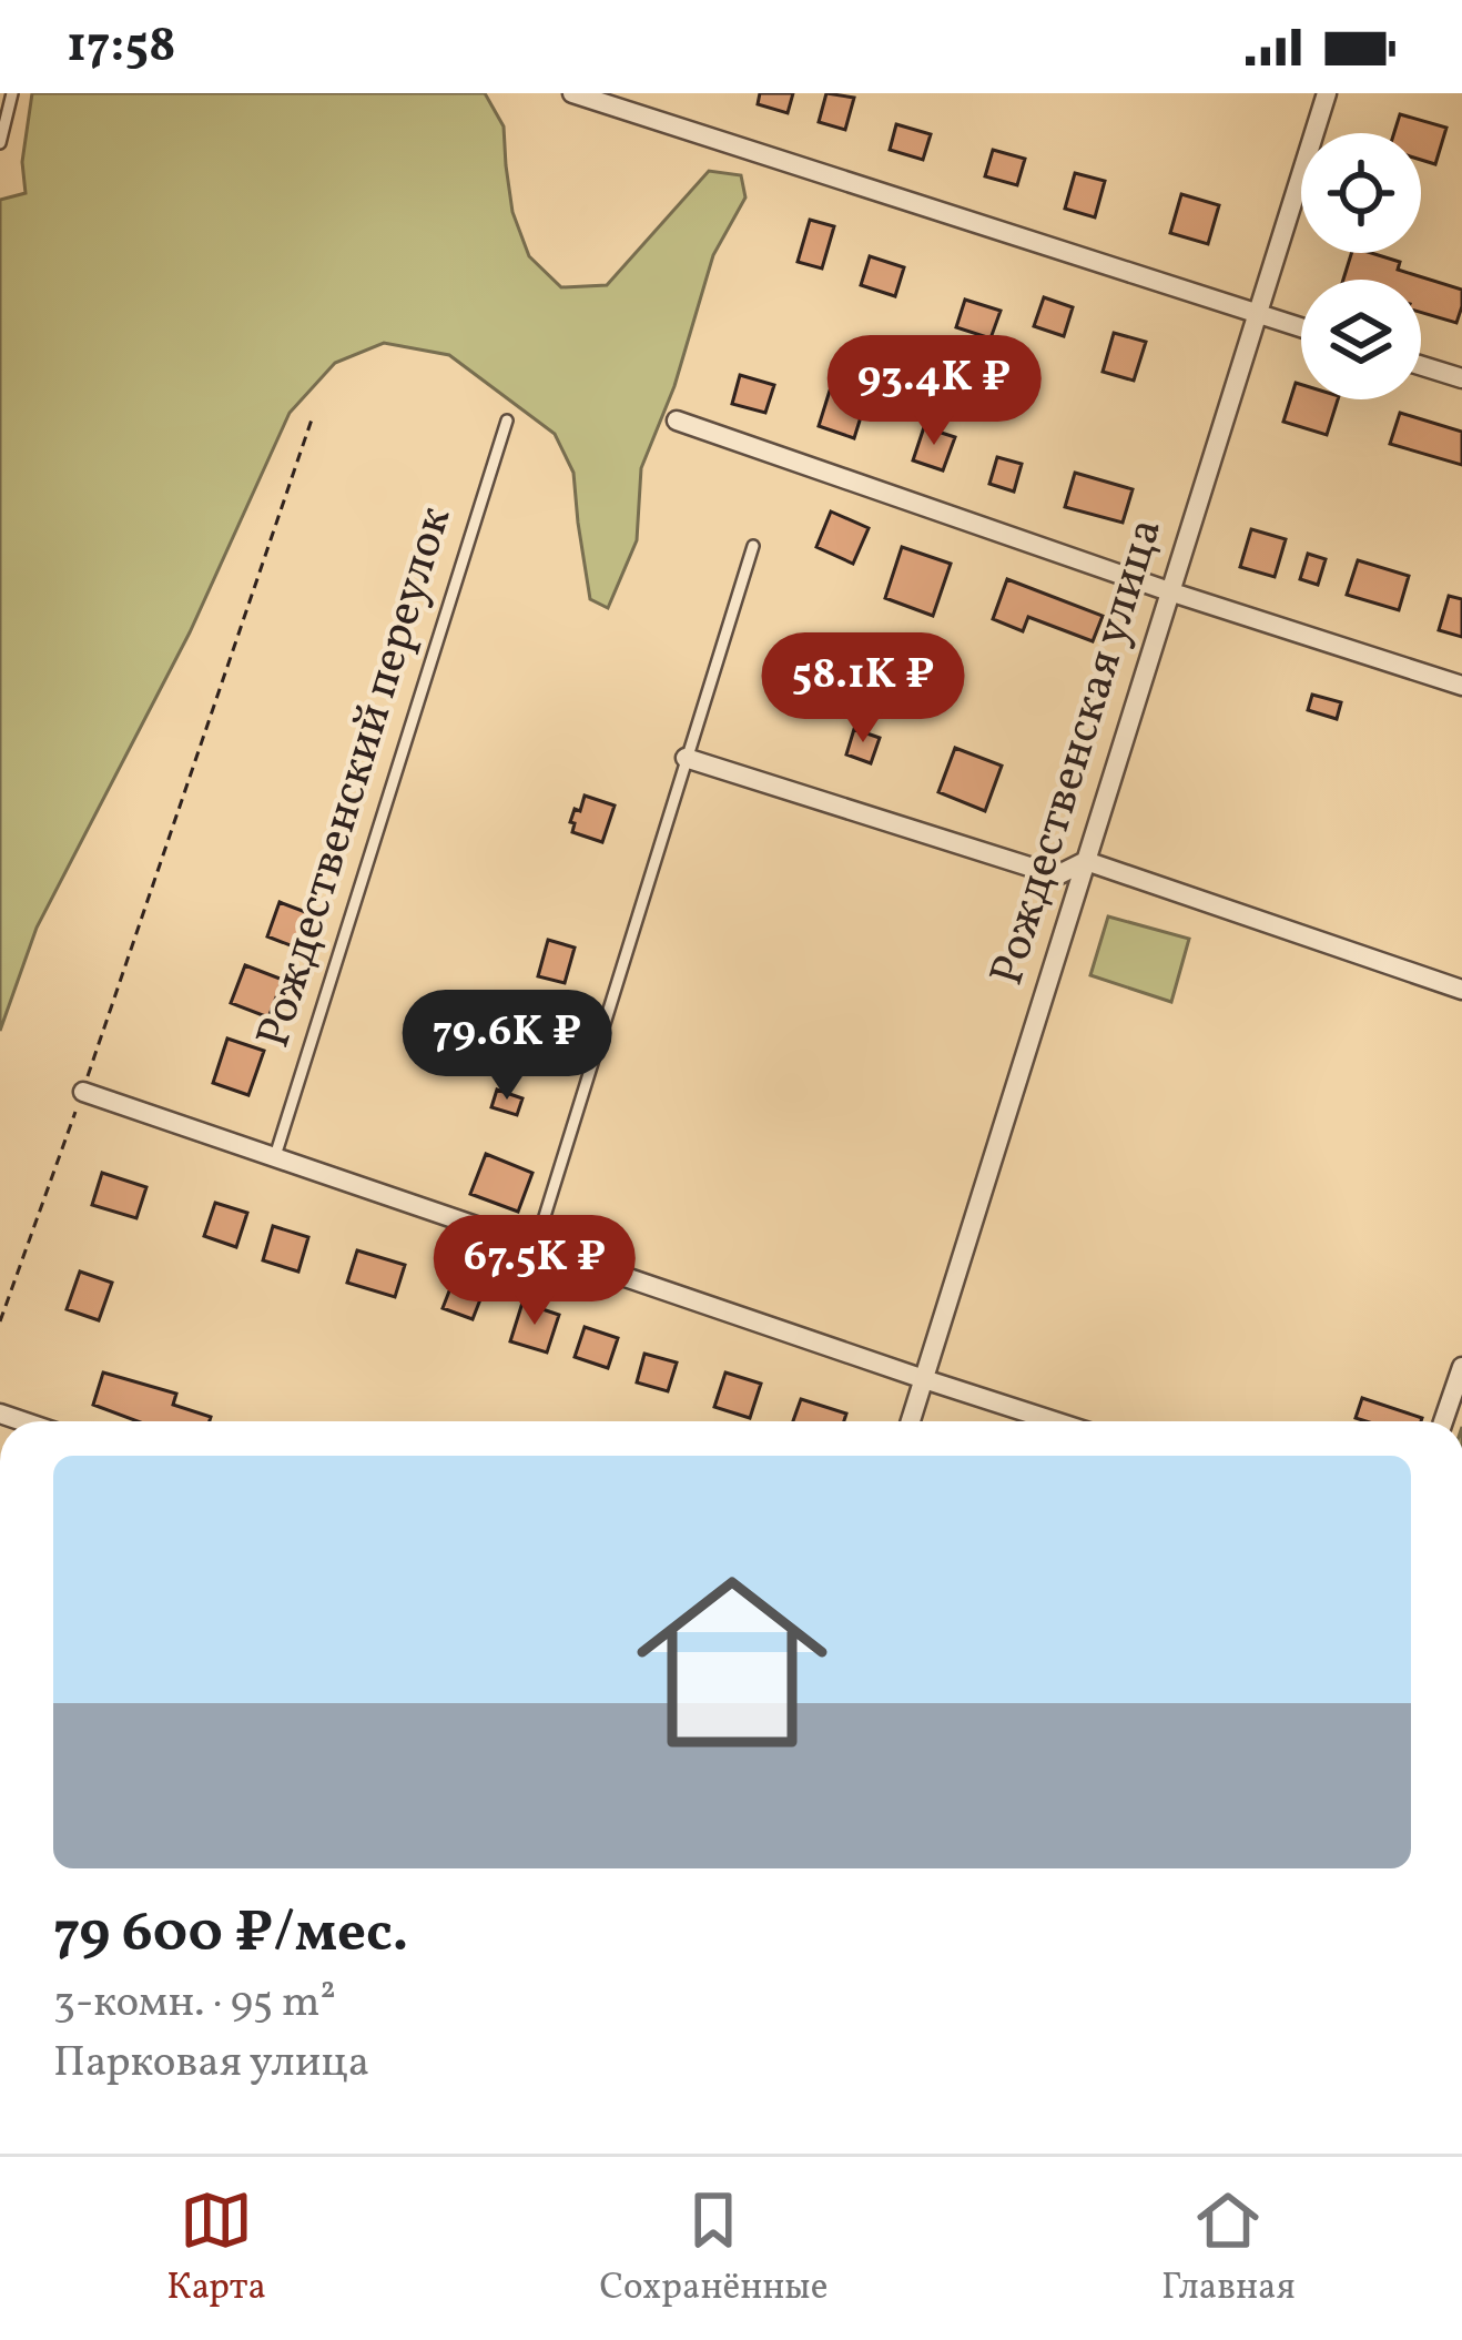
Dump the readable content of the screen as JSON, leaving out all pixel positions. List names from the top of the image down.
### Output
{
  "streets": {
    "street": ["Рождественская улица"],
    "lane": ["Рождественский переулок"]
  },
  "page": {
    "status": "17:58",
    "price": [
      "93.4K ₽",
      "58.1K ₽",
      "79.6K ₽",
      "67.5K ₽"
    ],
    "list": [
      {
        "name": "79 600 ₽/мес.",
        "note": "3-комн. · 95 m² · Парковая улица"
      }
    ],
    "tabs": ["Карта", "Сохранённые", "Главная"]
  }
}
